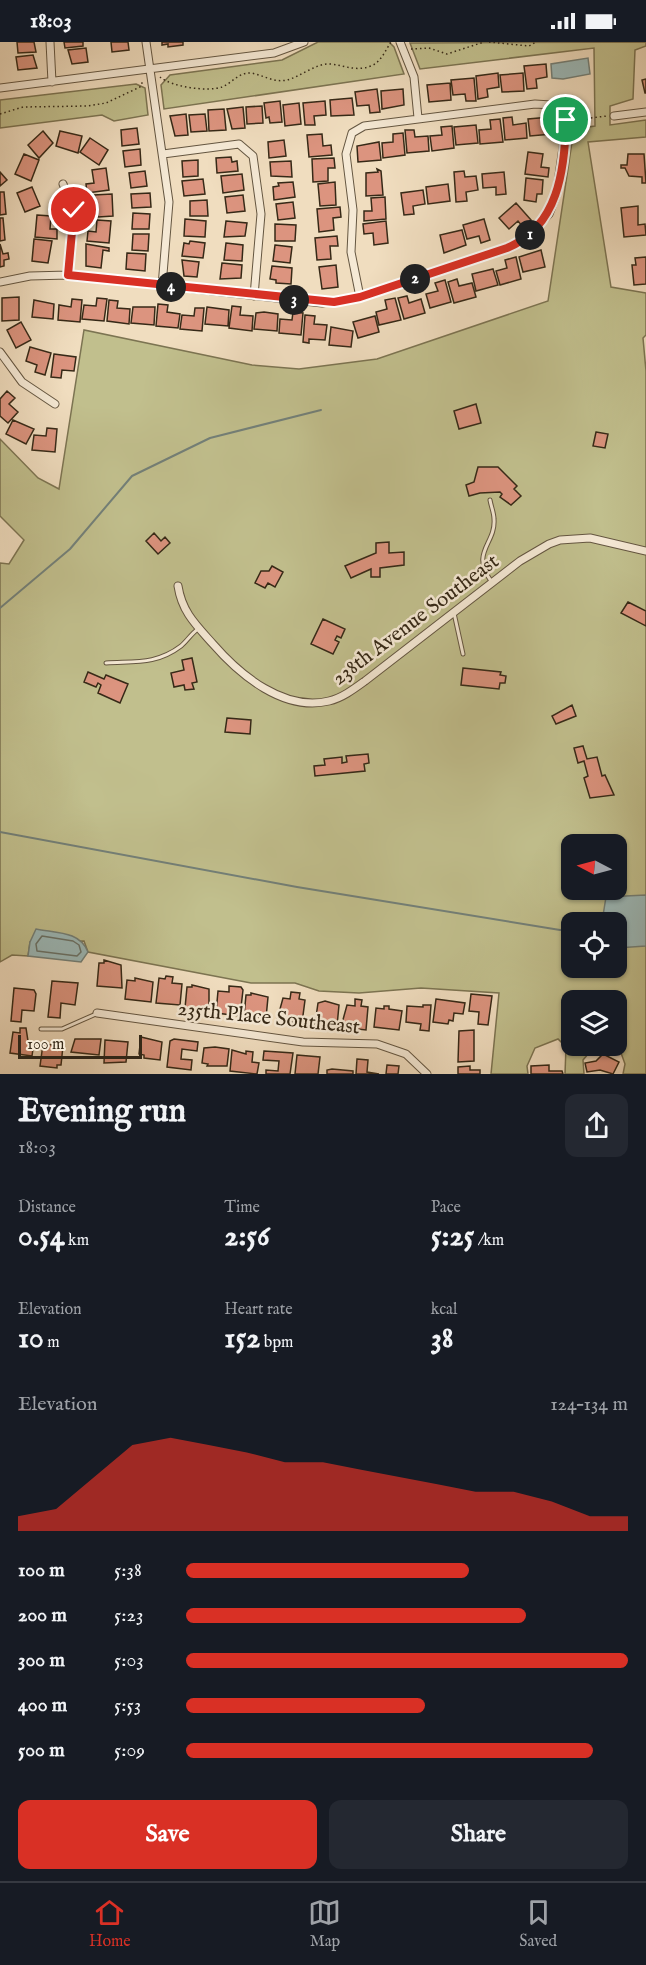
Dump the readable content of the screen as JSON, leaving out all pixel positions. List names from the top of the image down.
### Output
{
  "streets": {
    "street": ["238th Avenue Southeast", "235th Place Southeast"]
  },
  "scale_bar": "100 m",
  "north": "left",
  "page": {
    "status": "18:03",
    "pins": [
      "1",
      "2",
      "4",
      "3"
    ],
    "scale": "100 m",
    "heading": ["Evening run", "18:03"],
    "stats": [
      ["Distance", "0.54 km"],
      ["Time", "2:56"],
      ["Pace", "5:25 /km"],
      ["Elevation", "10 m"],
      ["Heart rate", "152 bpm"],
      ["kcal", "38"]
    ],
    "chart": ["Elevation", "124–134 m"],
    "list": [
      {
        "name": "100 m",
        "note": "5:38"
      },
      {
        "name": "200 m",
        "note": "5:23"
      },
      {
        "name": "300 m",
        "note": "5:03"
      },
      {
        "name": "400 m",
        "note": "5:53"
      },
      {
        "name": "500 m",
        "note": "5:09"
      }
    ],
    "buttons": ["Save", "Share"],
    "tabs": ["Home", "Map", "Saved"]
  }
}
